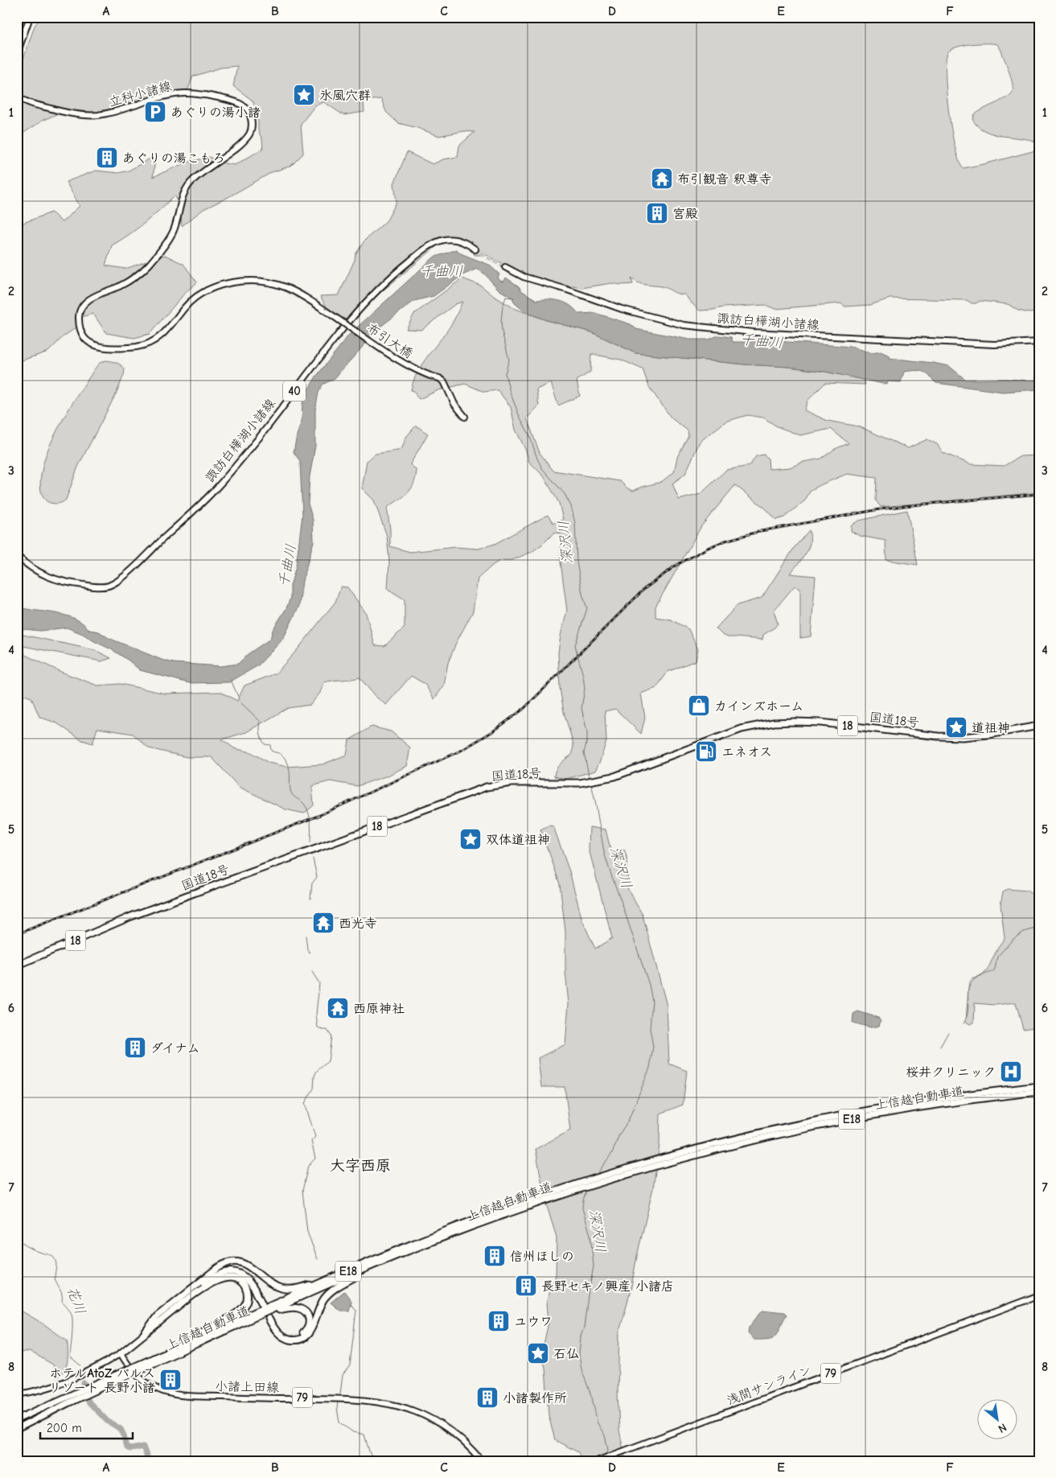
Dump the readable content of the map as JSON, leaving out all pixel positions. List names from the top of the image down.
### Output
{
  "streets": {
    "highway": [
      "国道18号",
      "18",
      "上信越自動車道",
      "E18"
    ],
    "main road": [
      "立科小諸線",
      "諏訪白樺湖小諸線",
      "布引大橋",
      "40",
      "79",
      "浅間サンライン",
      "小諸上田線"
    ]
  },
  "crossings": [
    ["立科小諸線", "布引大橋"]
  ],
  "districts": ["大字西原"],
  "water": ["千曲川", "深沢川", "花川"],
  "places": {
    "place": [
      "氷風穴群",
      "道祖神",
      "双体道祖神",
      "石仏"
    ],
    "parking": ["あぐりの湯小諸"],
    "building": [
      "あぐりの湯こもろ",
      "宮殿",
      "ダイナム",
      "信州ほしの",
      "長野セキノ興産 小諸店",
      "ユウワ",
      "ホテルAtoZ バルス リゾート 長野小諸",
      "小諸製作所"
    ],
    "temple": ["布引観音 釈尊寺", "西光寺", "西原神社"],
    "shop": ["カインズホーム"],
    "fuel station": ["エネオス"],
    "hospital": ["桜井クリニック"]
  },
  "scale_bar": "200 m",
  "north": "bottom right",
  "grid": {
    "columns": [
      "A",
      "B",
      "C",
      "D",
      "E",
      "F"
    ],
    "rows": [
      "1",
      "2",
      "3",
      "4",
      "5",
      "6",
      "7",
      "8"
    ]
  }
}
